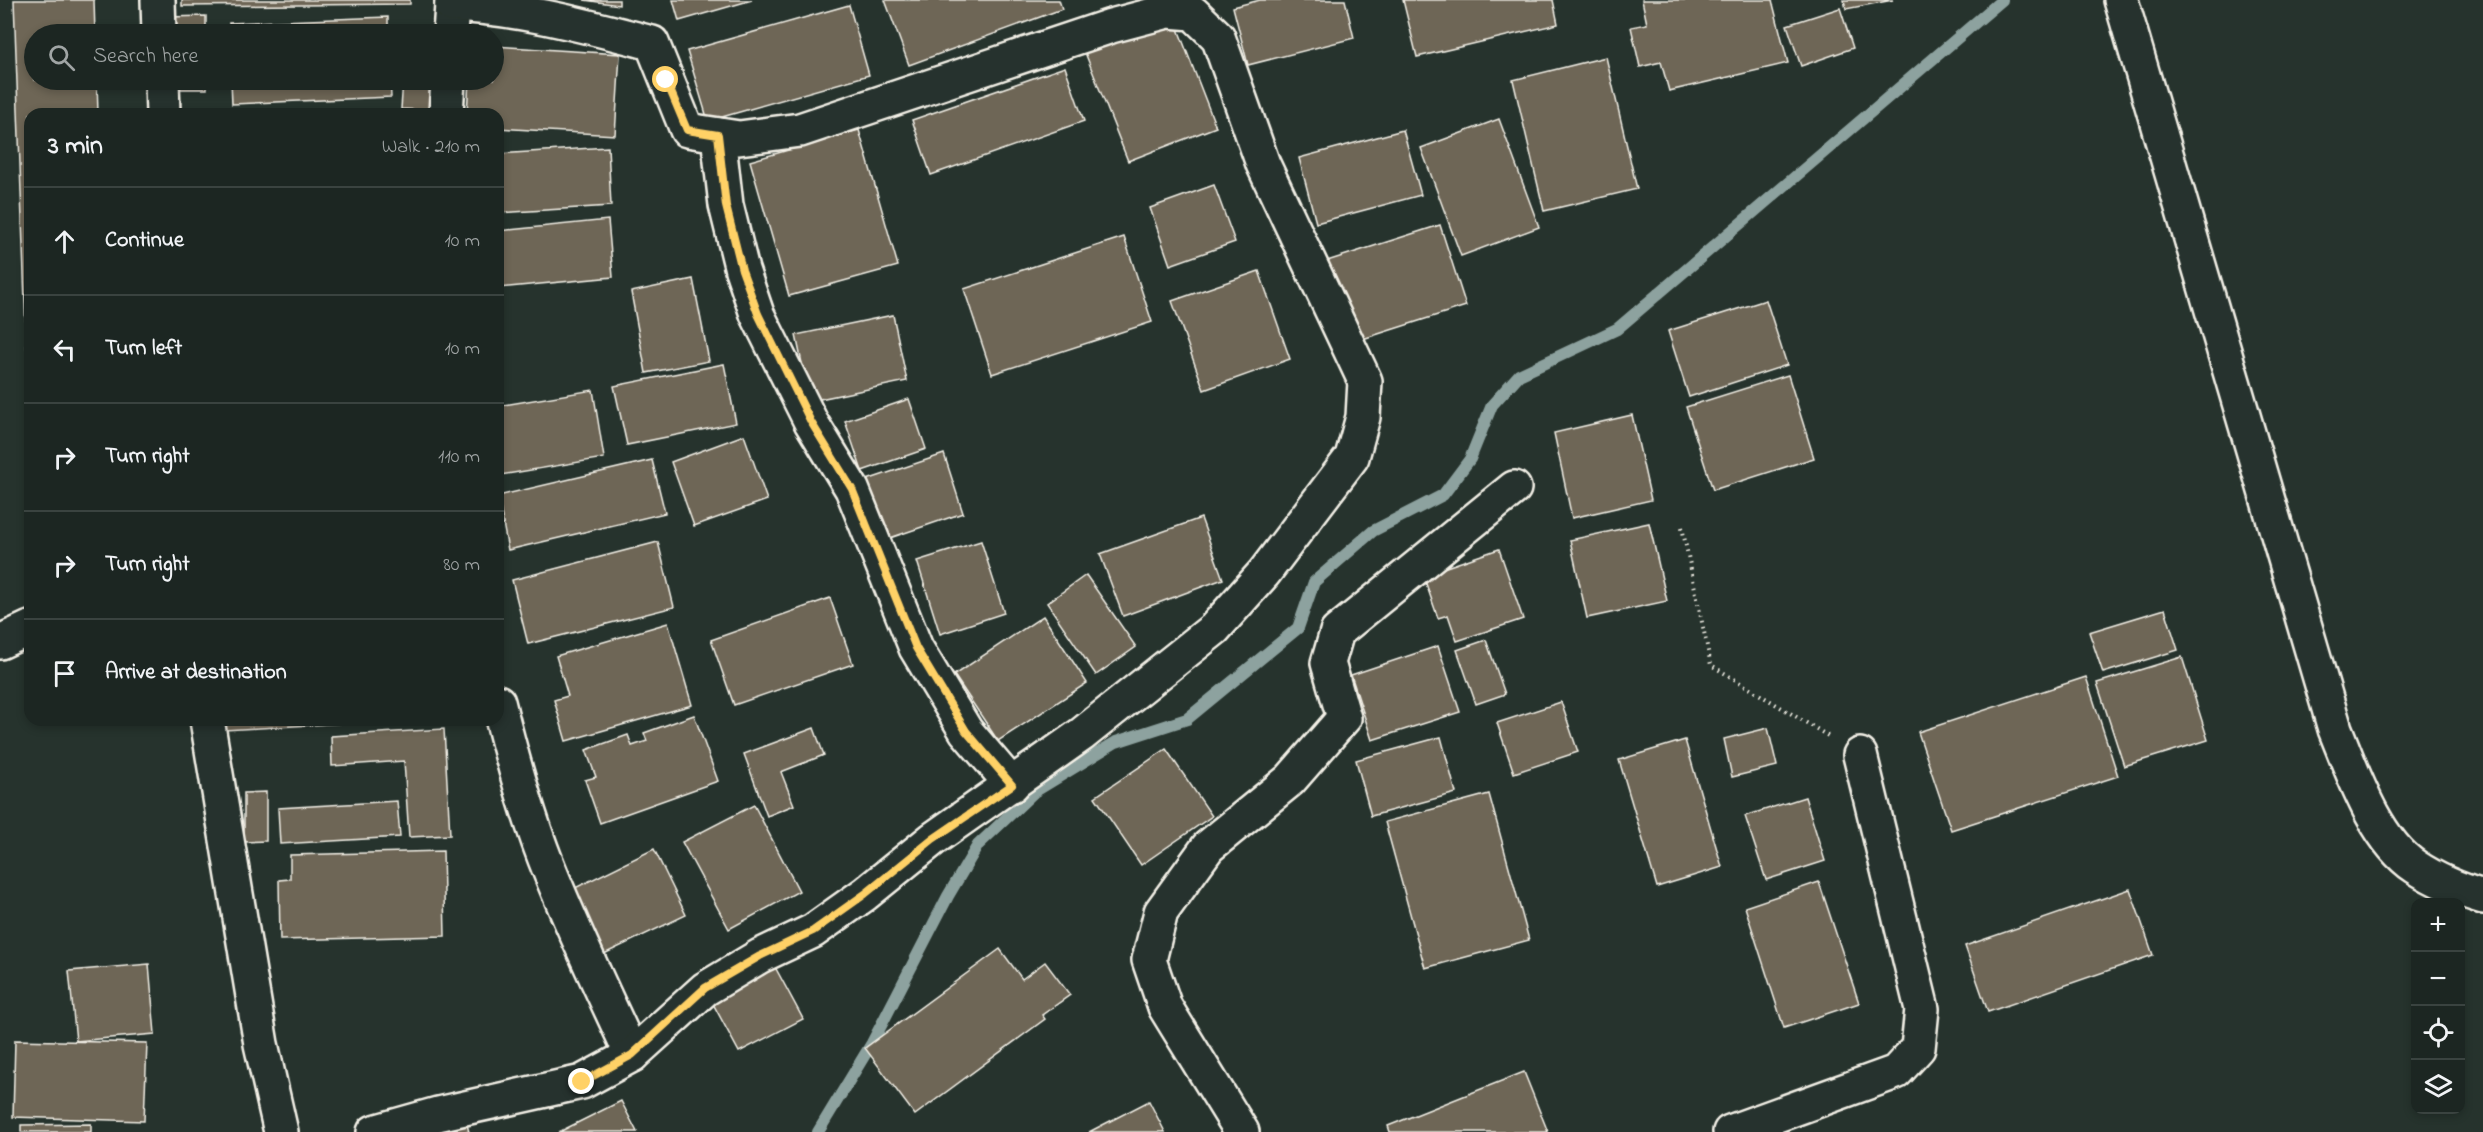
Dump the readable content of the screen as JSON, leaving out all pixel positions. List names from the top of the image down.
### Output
{
  "page": {
    "search": "Search here",
    "heading": ["3 min", "Walk · 210 m"],
    "list": [
      ["Continue", "10 m"],
      ["Turn left", "10 m"],
      ["Turn right", "110 m"],
      ["Turn right", "80 m"],
      "Arrive at destination"
    ],
    "map_buttons": ["+", "−"]
  }
}
